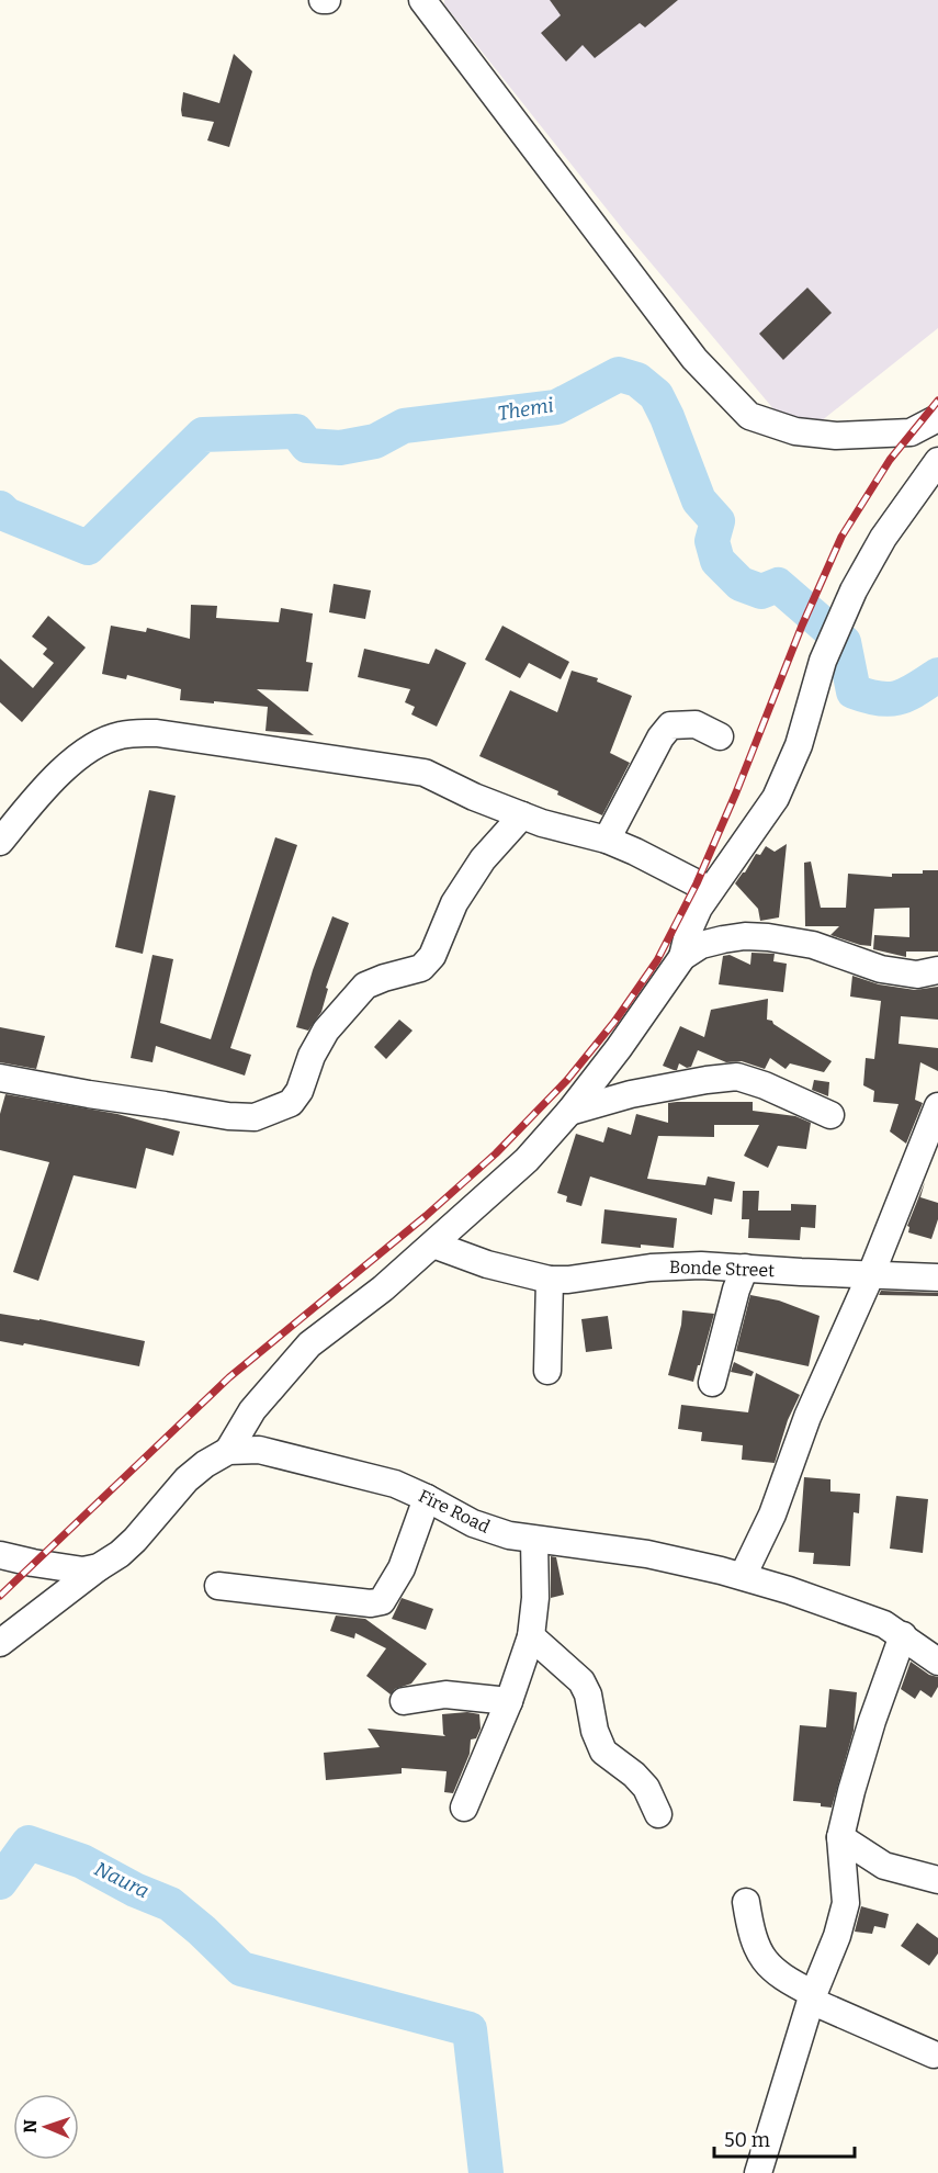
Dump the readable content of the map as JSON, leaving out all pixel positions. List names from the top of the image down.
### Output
{
  "streets": {
    "street": ["Bonde Street", "Fire Road"]
  },
  "water": ["Themi", "Naura"],
  "scale_bar": "50 m",
  "north": "left"
}
